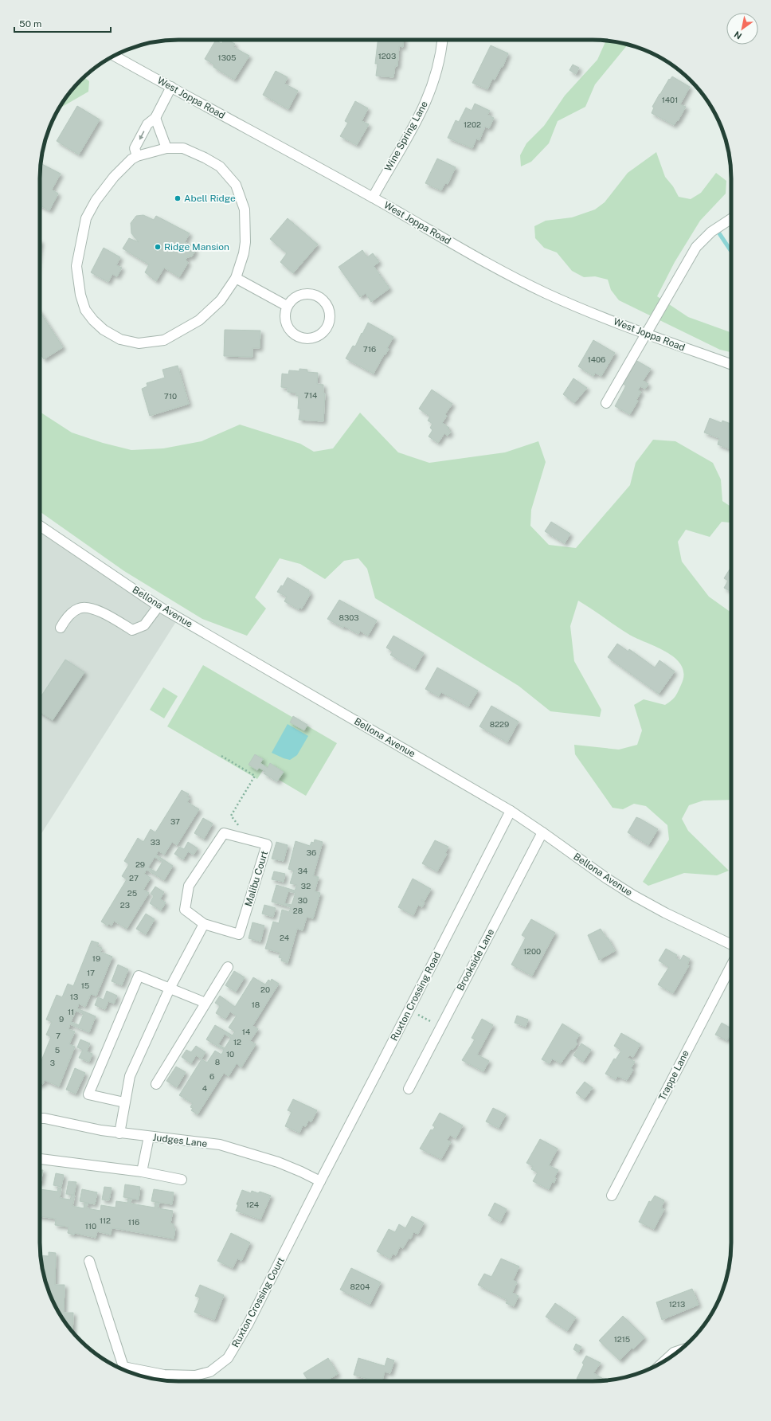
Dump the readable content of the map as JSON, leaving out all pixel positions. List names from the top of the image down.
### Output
{
  "streets": {
    "street": [
      "West Joppa Road",
      "Wine Spring Lane",
      "Bellona Avenue",
      "Malibu Court",
      "Brookside Lane",
      "Ruxton Crossing Road",
      "Trappe Lane",
      "Judges Lane",
      "Ruxton Crossing Court"
    ]
  },
  "crossings": [
    ["West Joppa Road", "Wine Spring Lane"],
    ["Bellona Avenue", "Brookside Lane"],
    ["Bellona Avenue", "Ruxton Crossing Road"],
    ["Ruxton Crossing Road", "Judges Lane"],
    ["Ruxton Crossing Road", "Ruxton Crossing Court"],
    ["Judges Lane", "Ruxton Crossing Court"]
  ],
  "places": ["Abell Ridge", "Ridge Mansion"],
  "house_numbers": [
    "1203",
    "1305",
    "1401",
    "1202",
    "716",
    "1406",
    "714",
    "710",
    "8303",
    "8229",
    "37",
    "33",
    "36",
    "29",
    "34",
    "27",
    "32",
    "25",
    "30",
    "23",
    "28",
    "24",
    "1200",
    "19",
    "17",
    "15",
    "20",
    "13",
    "18",
    "11",
    "9",
    "14",
    "7",
    "12",
    "5",
    "10",
    "8",
    "3",
    "6",
    "4",
    "124",
    "112",
    "116",
    "110",
    "8204",
    "1213",
    "1215"
  ],
  "scale_bar": "50 m",
  "north": "bottom left"
}
